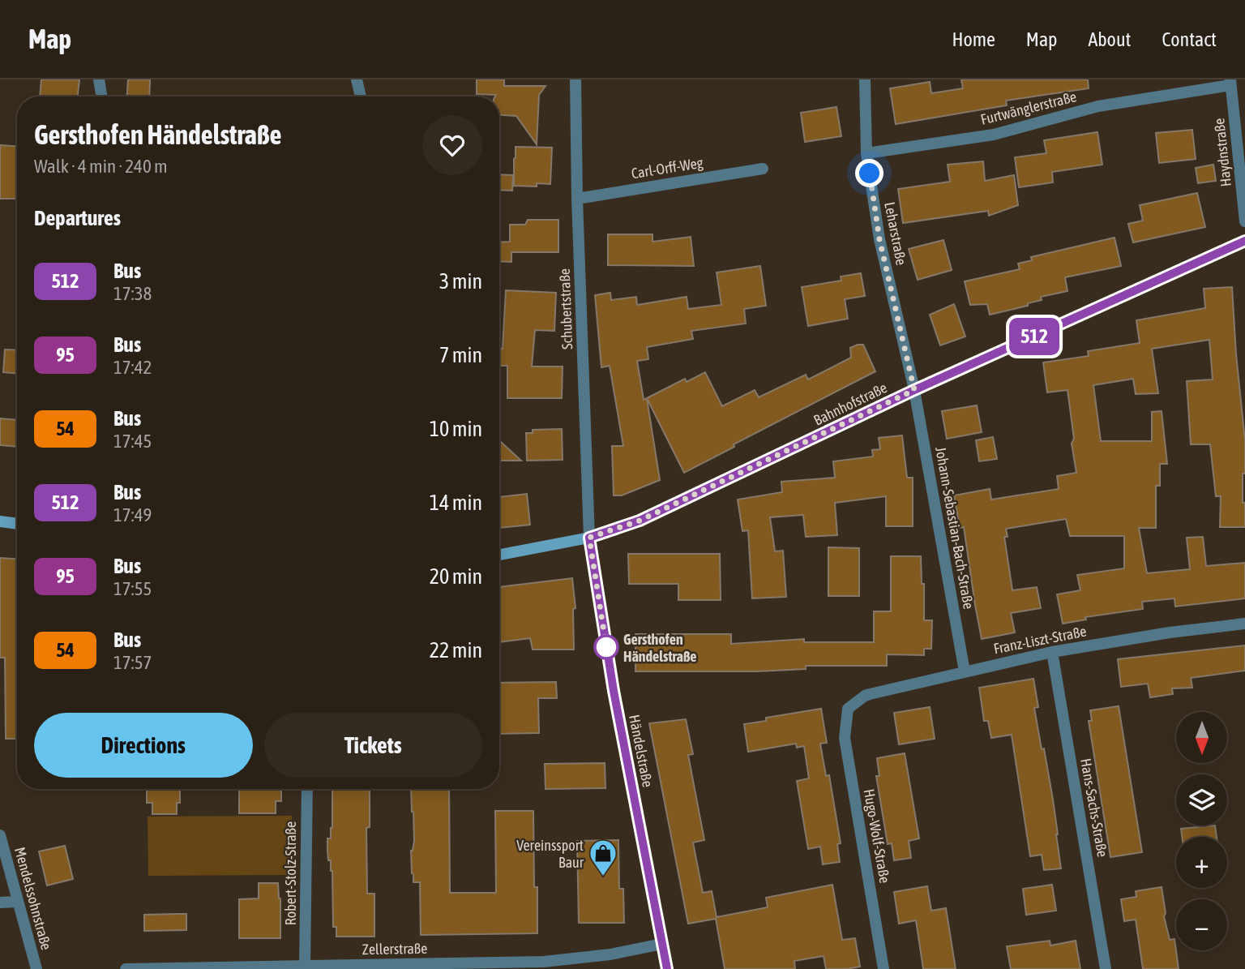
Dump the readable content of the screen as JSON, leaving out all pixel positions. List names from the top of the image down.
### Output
{
  "streets": {
    "main road": ["Bahnhofstraße"],
    "street": [
      "Furtwänglerstraße",
      "Haydnstraße",
      "Carl-Orff-Weg",
      "Leharstraße",
      "Schubertstraße",
      "Johann-Sebastian-Bach-Straße",
      "Franz-Liszt-Straße",
      "Händelstraße",
      "Hans-Sachs-Straße",
      "Hugo-Wolf-Straße",
      "Robert-Stolz-Straße",
      "Mendelssohnstraße",
      "Zellerstraße"
    ]
  },
  "crossings": [
    ["Furtwänglerstraße", "Haydnstraße"],
    ["Furtwänglerstraße", "Leharstraße"],
    ["Carl-Orff-Weg", "Schubertstraße"],
    ["Leharstraße", "Bahnhofstraße"],
    ["Leharstraße", "Johann-Sebastian-Bach-Straße"],
    ["Schubertstraße", "Bahnhofstraße"],
    ["Schubertstraße", "Händelstraße"],
    ["Bahnhofstraße", "Johann-Sebastian-Bach-Straße"],
    ["Bahnhofstraße", "Händelstraße"],
    ["Johann-Sebastian-Bach-Straße", "Franz-Liszt-Straße"],
    ["Franz-Liszt-Straße", "Hans-Sachs-Straße"],
    ["Franz-Liszt-Straße", "Hugo-Wolf-Straße"],
    ["Händelstraße", "Zellerstraße"],
    ["Robert-Stolz-Straße", "Zellerstraße"]
  ],
  "places": {
    "other": ["Gersthofen Händelstraße"],
    "shop": ["Vereinssport Baur"]
  },
  "lines": ["bus line 512"],
  "north": "bottom",
  "page": {
    "header": "Map",
    "nav": [
      "Home",
      "Map",
      "About",
      "Contact"
    ],
    "on_map": "512",
    "heading": [
      ["Gersthofen Händelstraße", "Walk · 4 min · 240 m"],
      "Departures"
    ],
    "list": [
      {
        "mark": "512",
        "name": "Bus",
        "note": "17:38",
        "value": "3 min"
      },
      {
        "mark": "95",
        "name": "Bus",
        "note": "17:42",
        "value": "7 min"
      },
      {
        "mark": "54",
        "name": "Bus",
        "note": "17:45",
        "value": "10 min"
      },
      {
        "mark": "512",
        "name": "Bus",
        "note": "17:49",
        "value": "14 min"
      },
      {
        "mark": "95",
        "name": "Bus",
        "note": "17:55",
        "value": "20 min"
      },
      {
        "mark": "54",
        "name": "Bus",
        "note": "17:57",
        "value": "22 min"
      }
    ],
    "buttons": ["Directions", "Tickets"],
    "map_buttons": ["+", "−"]
  }
}
